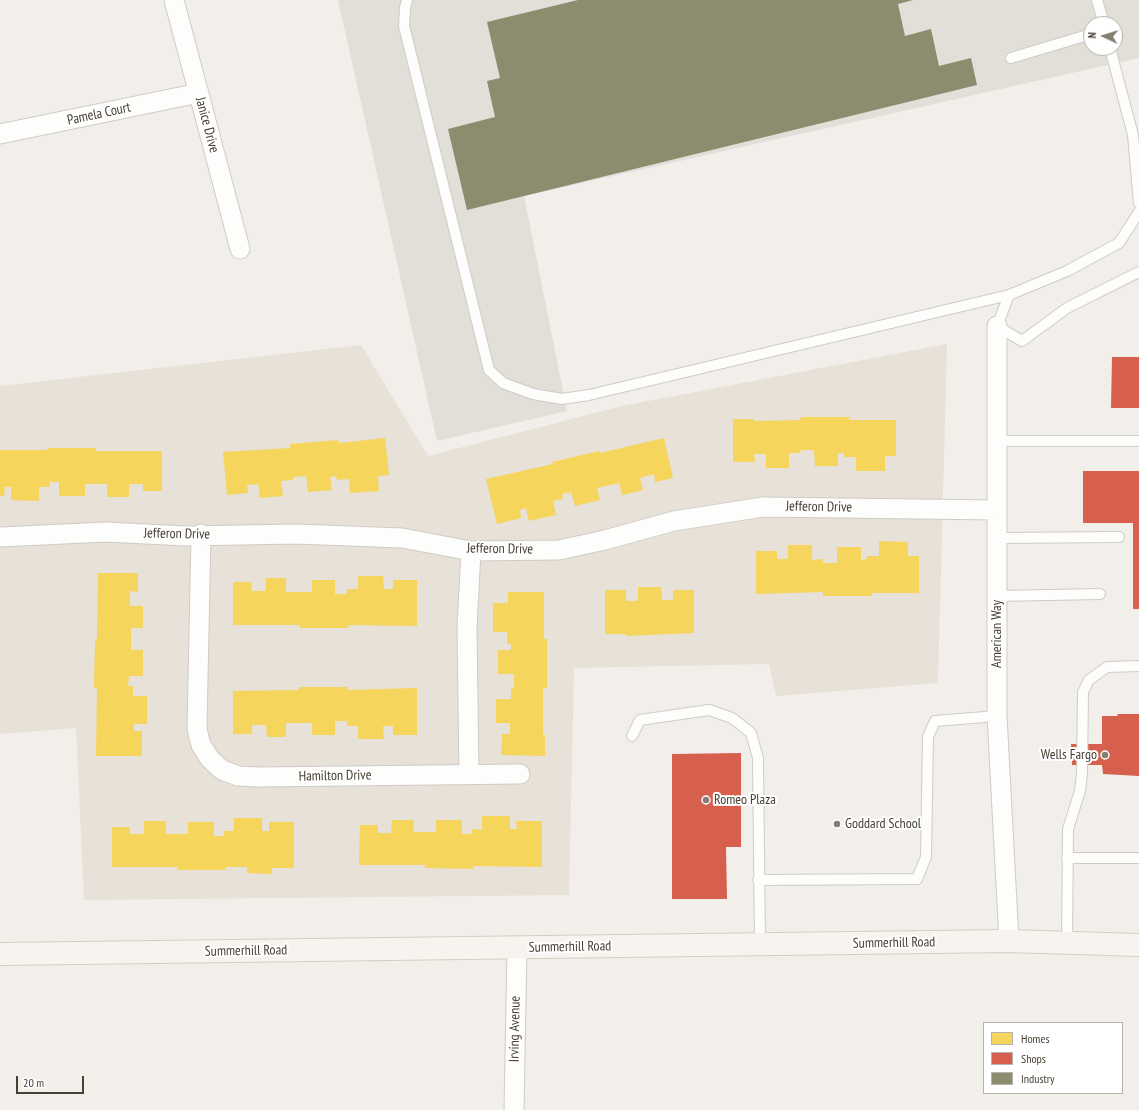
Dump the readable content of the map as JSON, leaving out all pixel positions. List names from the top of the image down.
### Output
{
  "streets": {
    "main road": ["Summerhill Road"],
    "street": [
      "Pamela Court",
      "Janice Drive",
      "Jefferon Drive",
      "American Way",
      "Hamilton Drive",
      "Irving Avenue"
    ]
  },
  "crossings": [
    ["Pamela Court", "Janice Drive"],
    ["Jefferon Drive", "American Way"],
    ["Jefferon Drive", "Hamilton Drive"],
    ["American Way", "Summerhill Road"],
    ["Summerhill Road", "Irving Avenue"]
  ],
  "places": ["Wells Fargo", "Romeo Plaza", "Goddard School"],
  "legend": ["Homes", "Shops", "Industry"],
  "scale_bar": "20 m",
  "north": "left"
}
